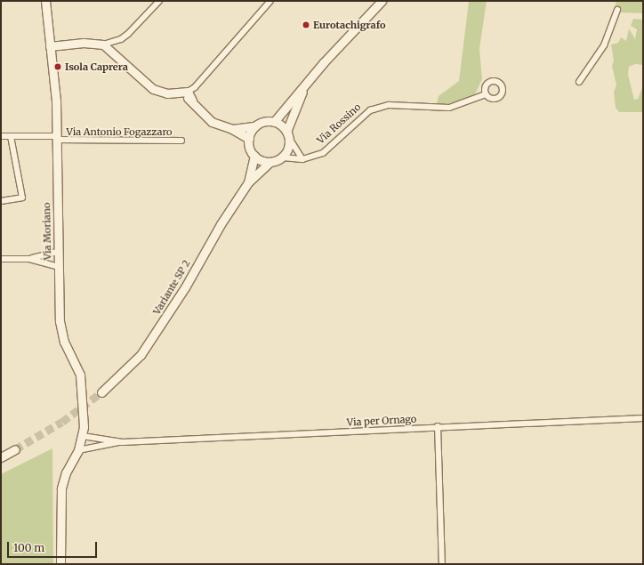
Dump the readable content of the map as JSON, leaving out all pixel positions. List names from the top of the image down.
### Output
{
  "streets": {
    "street": [
      "Via Rossino",
      "Via Antonio Fogazzaro",
      "Via Moriano",
      "Variante SP 2",
      "Via per Ornago"
    ]
  },
  "crossings": [
    ["Via Rossino", "Variante SP 2"],
    ["Via Antonio Fogazzaro", "Via Moriano"],
    ["Via Moriano", "Via per Ornago"]
  ],
  "places": ["Eurotachigrafo", "Isola Caprera"],
  "scale_bar": "100 m"
}
